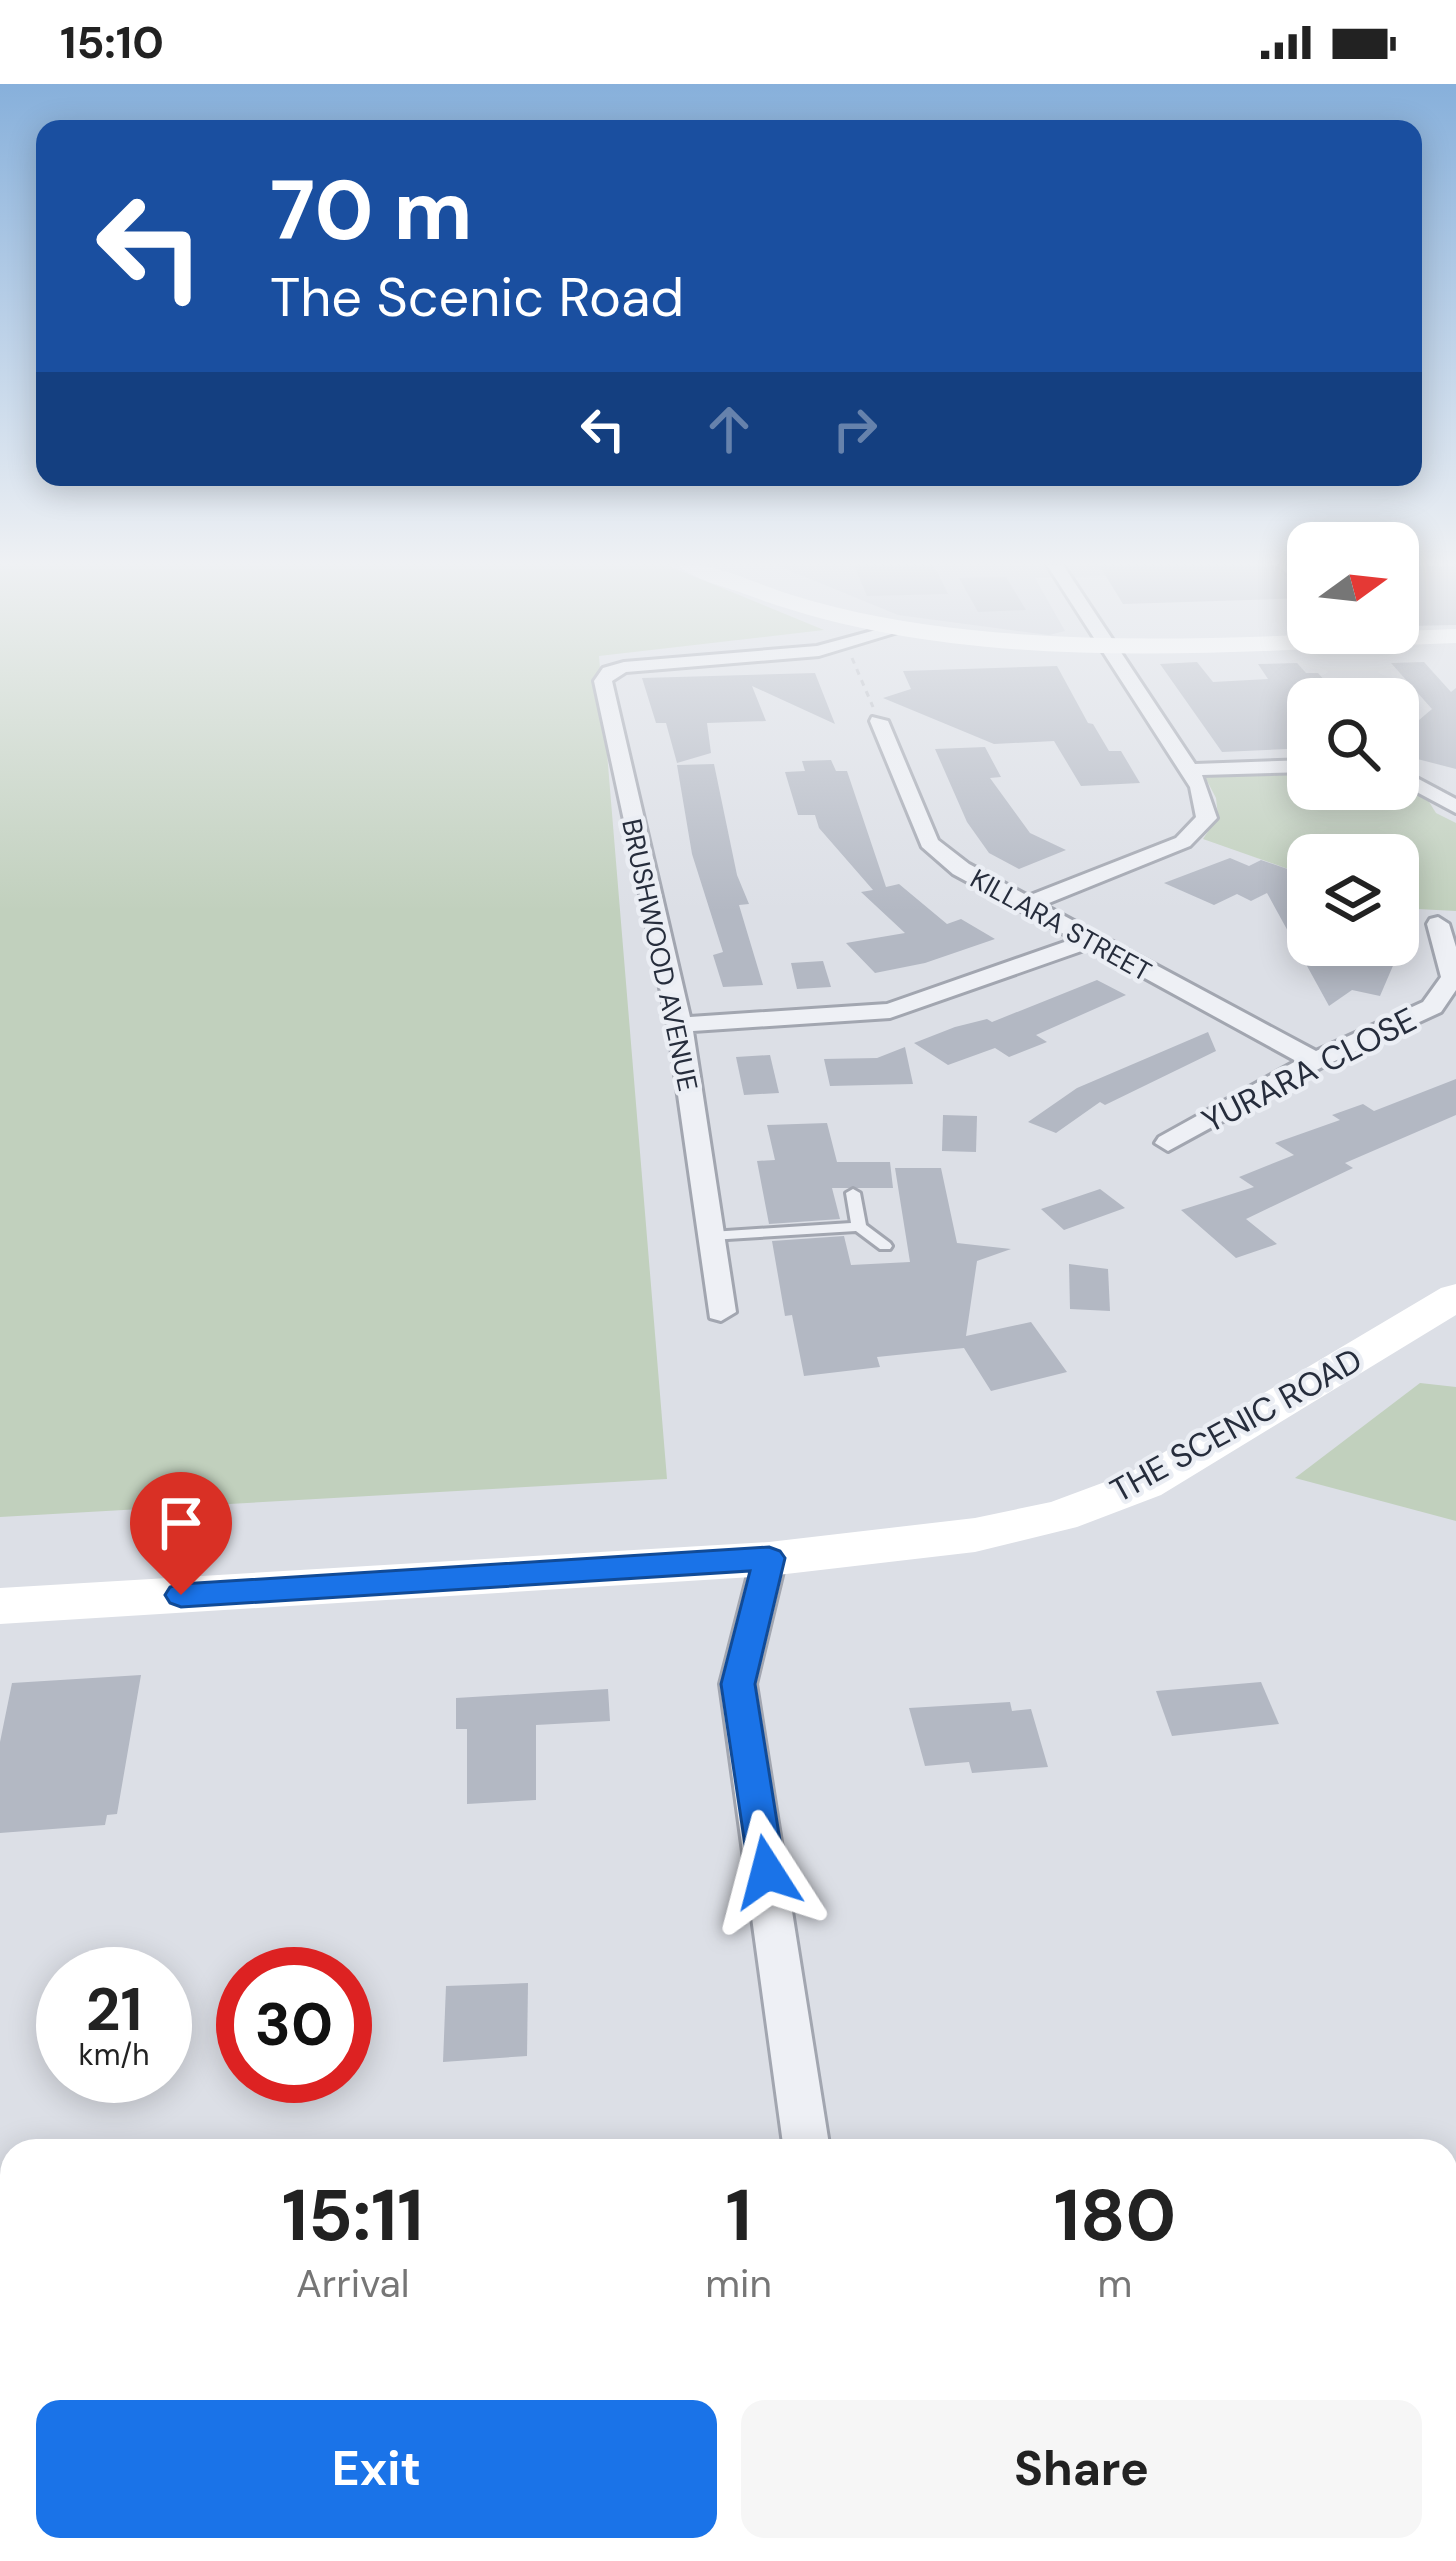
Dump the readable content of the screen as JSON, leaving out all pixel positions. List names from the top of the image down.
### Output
{
  "streets": {
    "main road": ["THE SCENIC ROAD"],
    "street": ["KILLARA STREET", "BRUSHWOOD AVENUE", "YURARA CLOSE"]
  },
  "crossings": [
    ["KILLARA STREET", "YURARA CLOSE"]
  ],
  "north": "right",
  "page": {
    "status": "15:10",
    "turn": ["70 m", "The Scenic Road"],
    "speed": "21 km/h",
    "limit": "30",
    "eta": [
      "15:11",
      "Arrival",
      "1",
      "min",
      "180",
      "m"
    ],
    "buttons": ["Exit", "Share"]
  }
}
